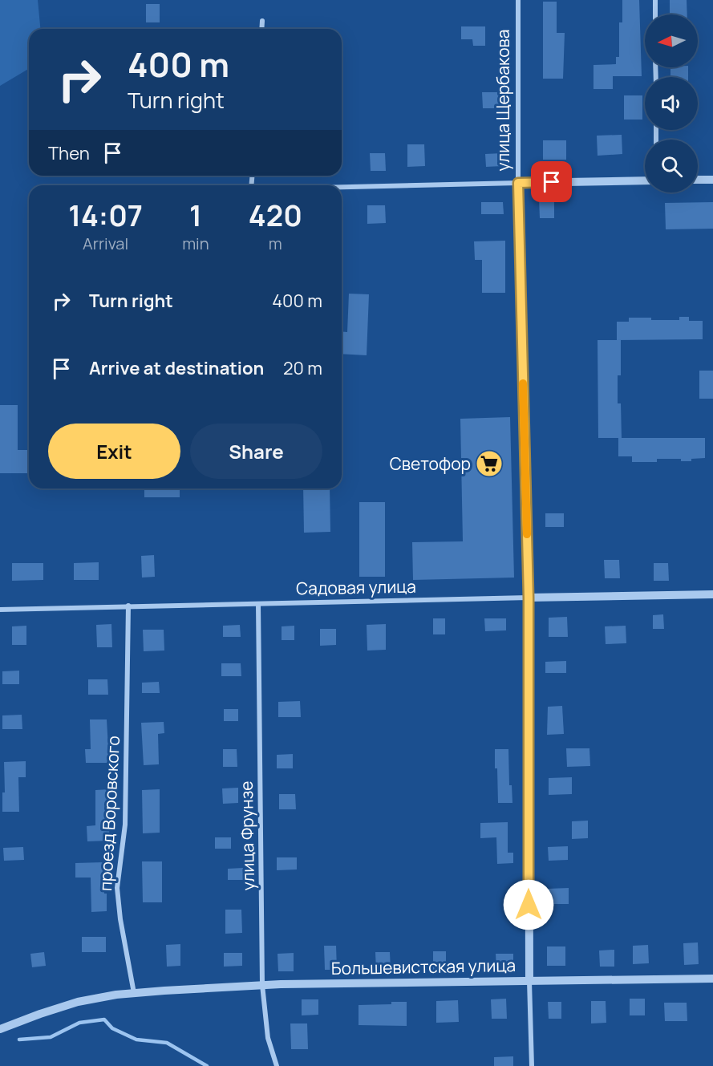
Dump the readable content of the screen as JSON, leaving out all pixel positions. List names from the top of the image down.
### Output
{
  "streets": {
    "street": [
      "улица Щербакова",
      "Садовая улица",
      "проезд Воровского",
      "улица Фрунзе",
      "Большевистская улица"
    ]
  },
  "crossings": [
    ["улица Щербакова", "Садовая улица"],
    ["улица Щербакова", "Большевистская улица"],
    ["Садовая улица", "проезд Воровского"],
    ["Садовая улица", "улица Фрунзе"],
    ["проезд Воровского", "Большевистская улица"],
    ["улица Фрунзе", "Большевистская улица"]
  ],
  "places": {
    "supermarket": ["Светофор"]
  },
  "north": "left",
  "page": {
    "turn": ["400 m", "Turn right"],
    "then": "Then",
    "eta": [
      "14:07",
      "Arrival",
      "1",
      "min",
      "420",
      "m"
    ],
    "list": [
      {
        "name": "Turn right",
        "value": "400 m"
      },
      {
        "name": "Arrive at destination",
        "value": "20 m"
      }
    ],
    "buttons": ["Exit", "Share"]
  }
}
